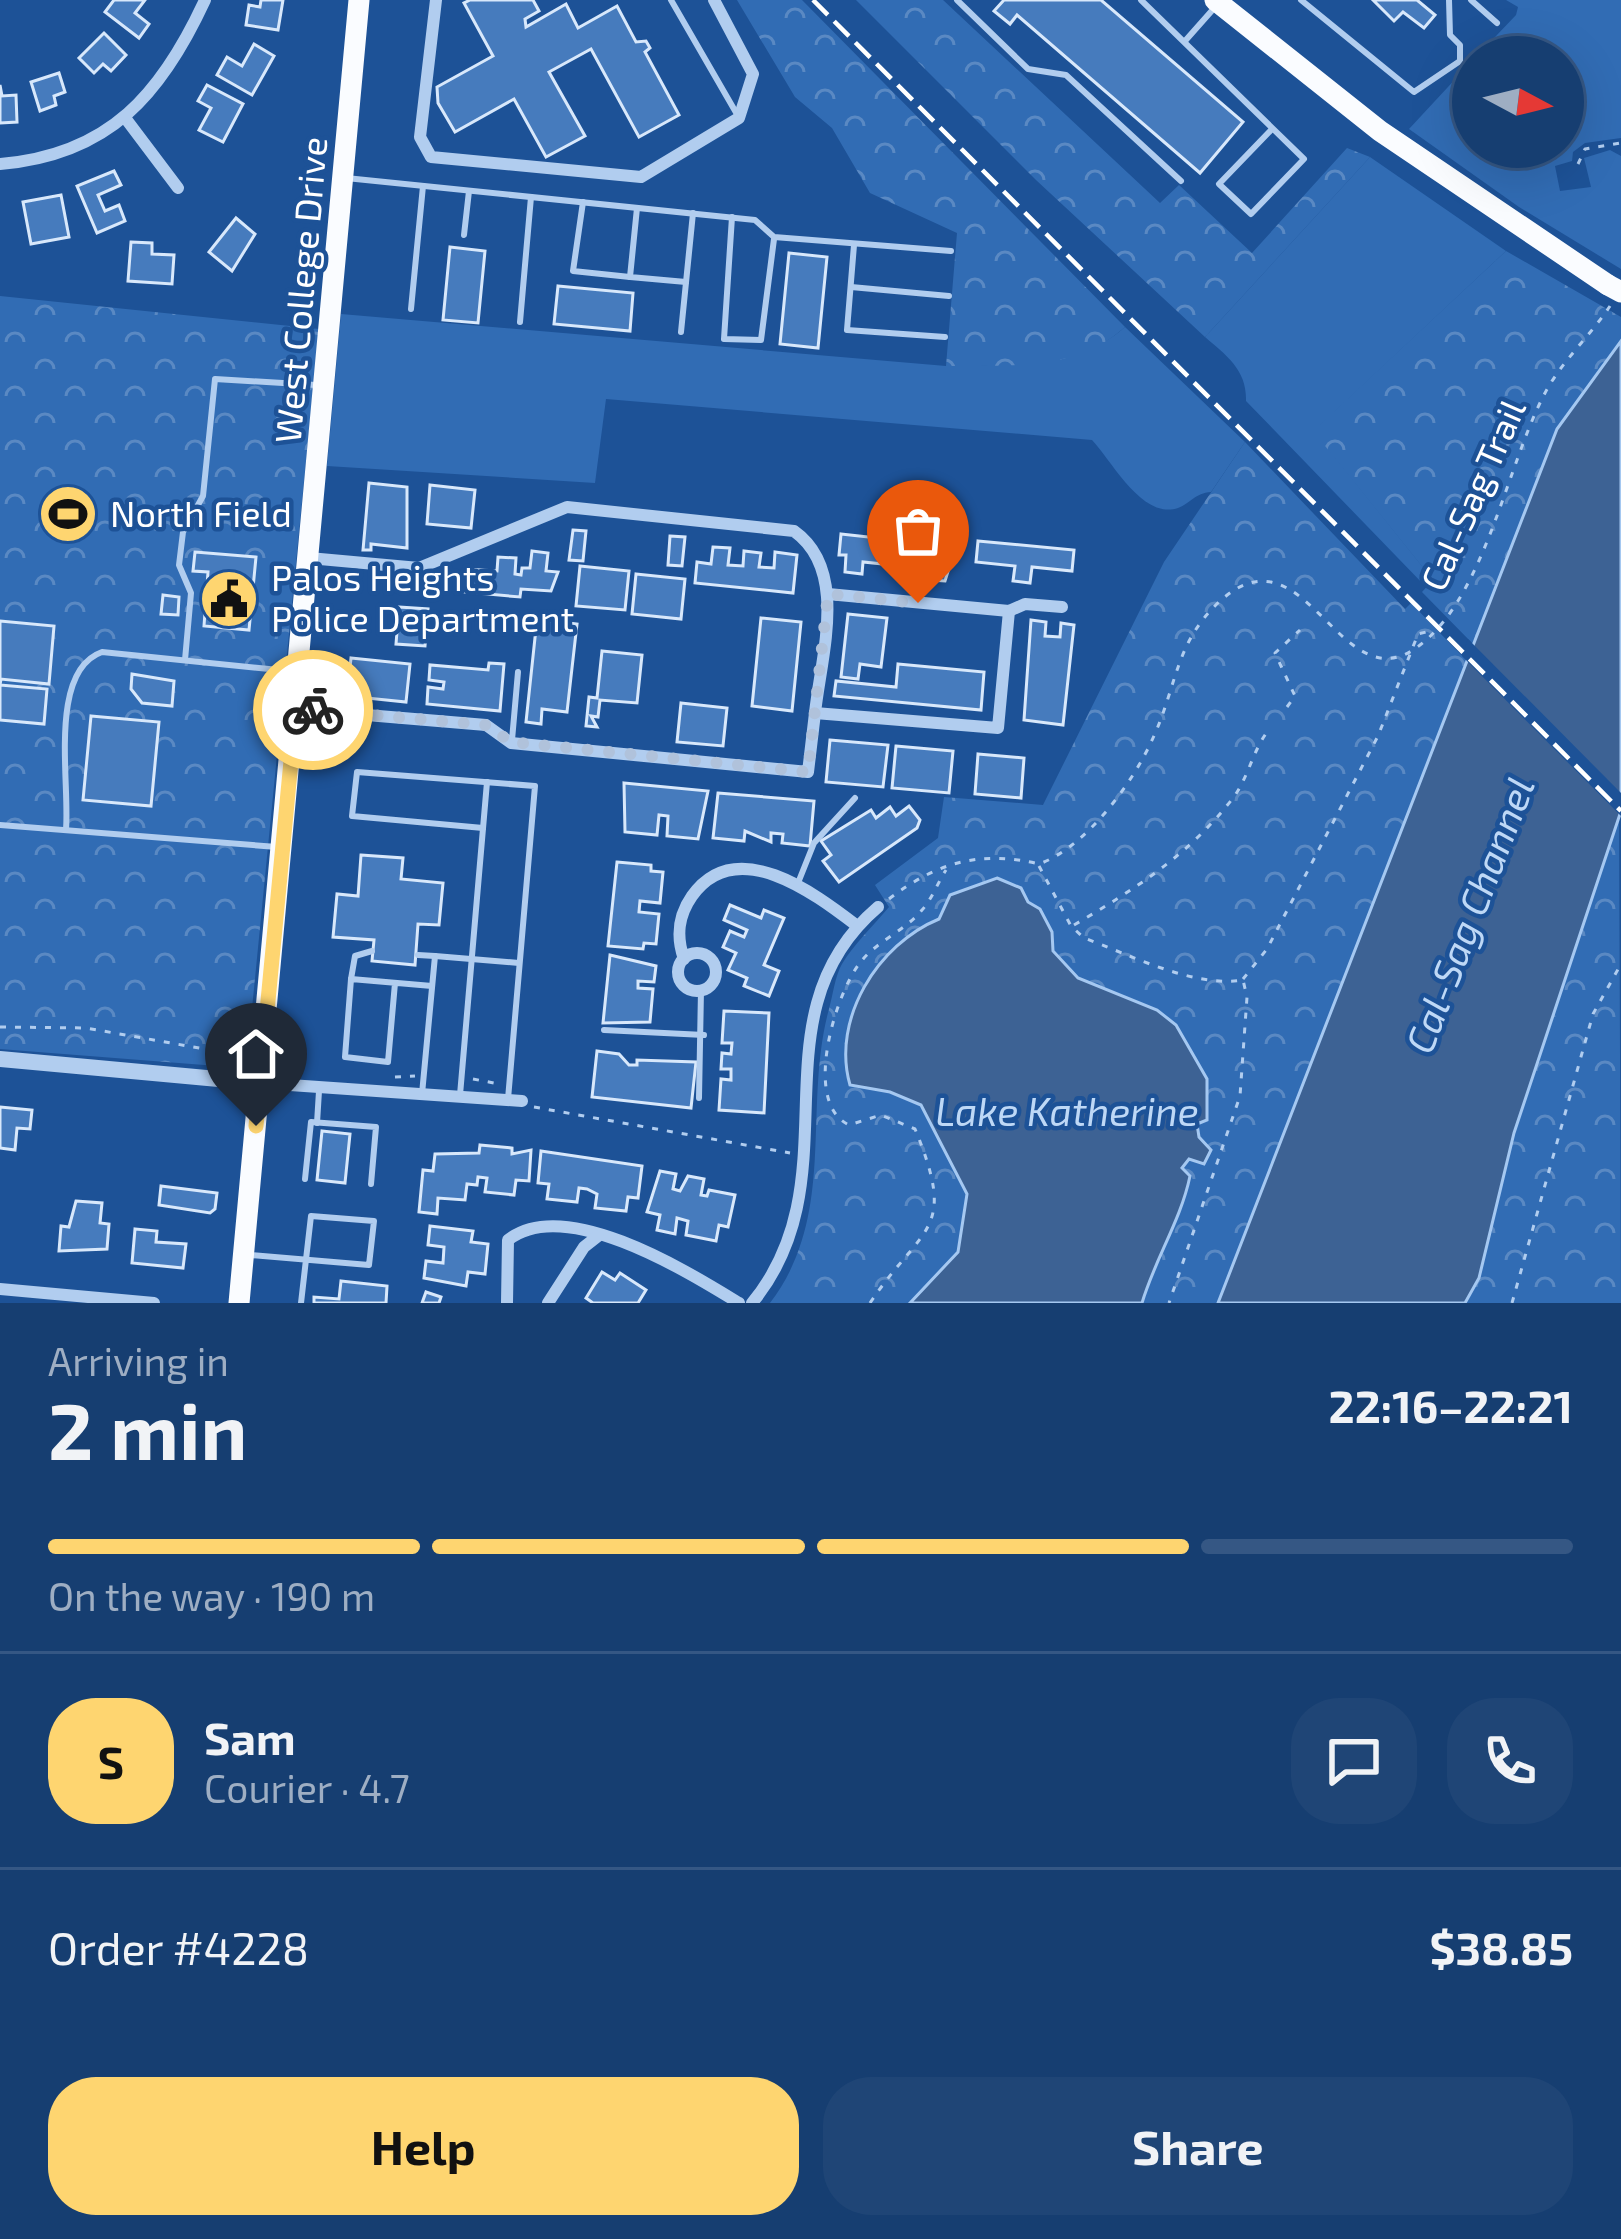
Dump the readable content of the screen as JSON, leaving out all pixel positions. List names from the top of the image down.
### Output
{
  "streets": {
    "main road": ["West College Drive"],
    "path": ["Cal-Sag Trail"]
  },
  "water": ["Cal-Sag Channel", "Lake Katherine"],
  "places": {
    "sports": ["North Field"],
    "public building": ["Palos Heights Police Department"]
  },
  "north": "right",
  "page": {
    "heading": ["2 min", "Arriving in", "22:16–22:21"],
    "panel": [
      "Sam",
      "Courier · 4.7",
      "Order #4228",
      "$38.85"
    ],
    "bar": "On the way · 190 m",
    "round": "S",
    "buttons": ["Help", "Share"]
  }
}
